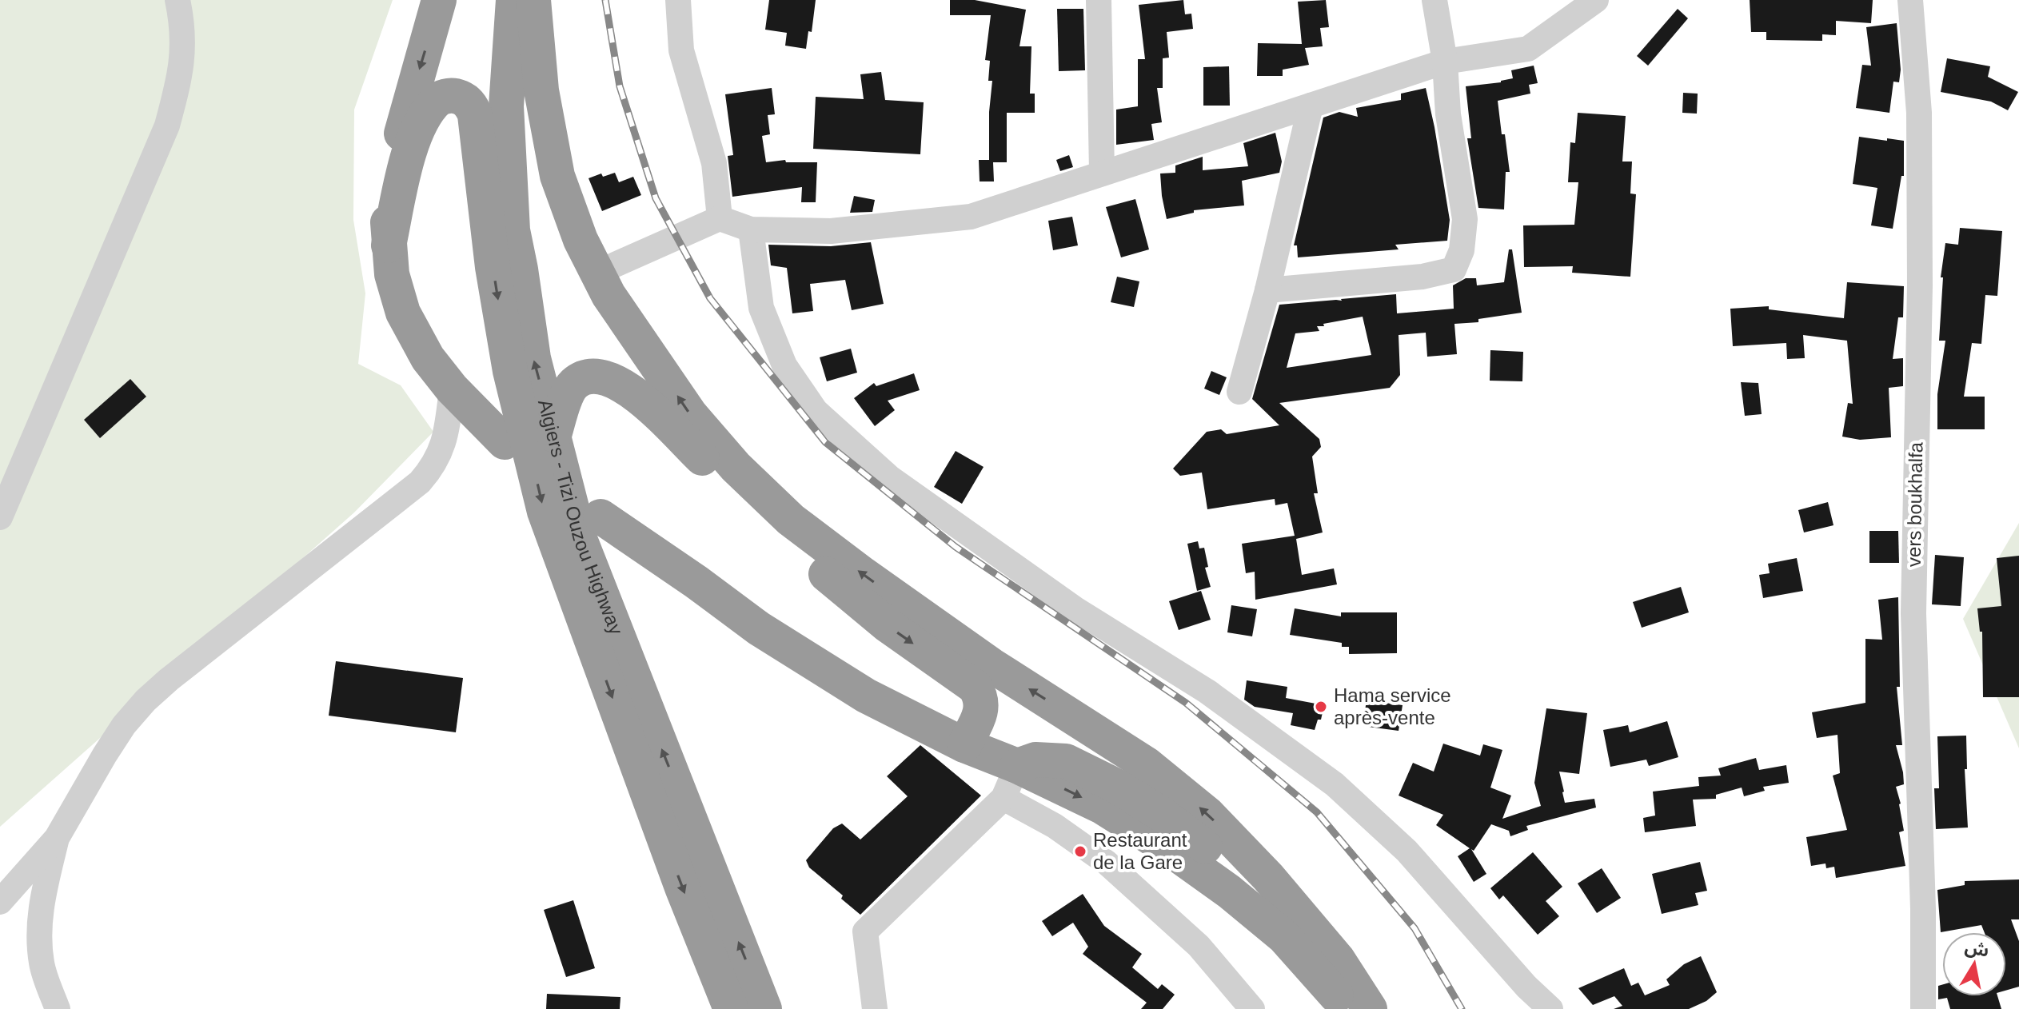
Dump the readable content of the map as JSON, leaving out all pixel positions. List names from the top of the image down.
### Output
{
  "streets": {
    "highway": ["Algiers - Tizi Ouzou Highway"],
    "street": ["vers boukhalfa"]
  },
  "places": ["Hama service après-vente", "Restaurant de la Gare"],
  "north": "top"
}
